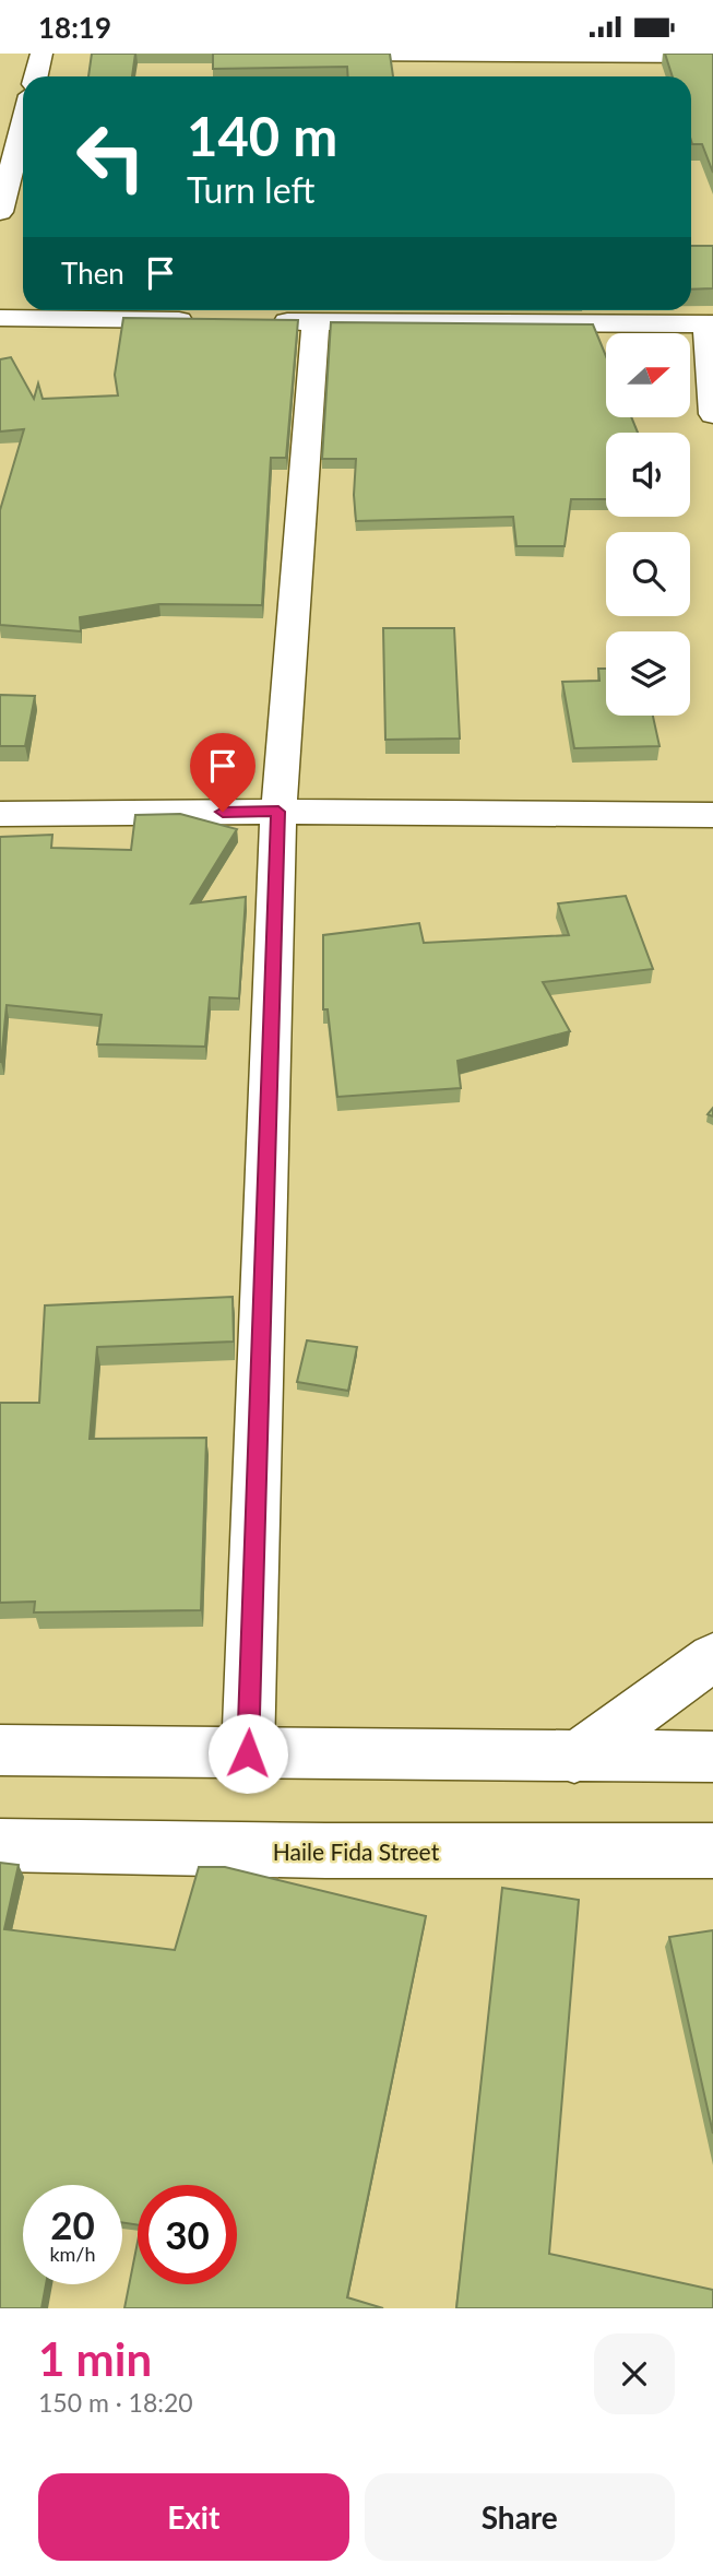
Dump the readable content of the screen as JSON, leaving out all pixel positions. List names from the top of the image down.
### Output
{
  "streets": {
    "street": ["Haile Fida Street"]
  },
  "north": "right",
  "page": {
    "status": "18:19",
    "turn": ["140 m", "Turn left"],
    "then": "Then",
    "speed": "20 km/h",
    "limit": "30",
    "heading": ["1 min", "150 m · 18:20"],
    "buttons": ["Exit", "Share"]
  }
}
